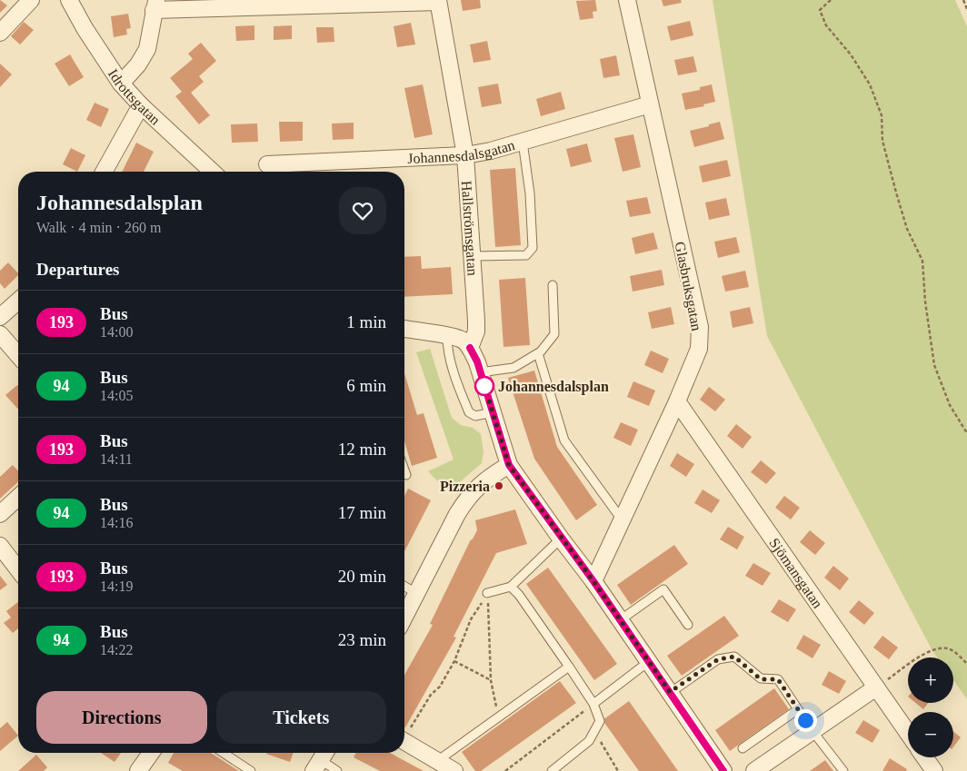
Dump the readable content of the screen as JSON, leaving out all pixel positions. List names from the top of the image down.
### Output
{
  "streets": {
    "street": [
      "Idrottsgatan",
      "Johannesdalsgatan",
      "Hallströmsgatan",
      "Glasbruksgatan",
      "Sjömansgatan"
    ]
  },
  "crossings": [
    ["Johannesdalsgatan", "Hallströmsgatan"],
    ["Johannesdalsgatan", "Glasbruksgatan"],
    ["Glasbruksgatan", "Sjömansgatan"]
  ],
  "places": ["Johannesdalsplan", "Pizzeria"],
  "lines": ["bus line 193"],
  "page": {
    "heading": [
      ["Johannesdalsplan", "Walk · 4 min · 260 m"],
      "Departures"
    ],
    "list": [
      {
        "mark": "193",
        "name": "Bus",
        "note": "14:00",
        "value": "1 min"
      },
      {
        "mark": "94",
        "name": "Bus",
        "note": "14:05",
        "value": "6 min"
      },
      {
        "mark": "193",
        "name": "Bus",
        "note": "14:11",
        "value": "12 min"
      },
      {
        "mark": "94",
        "name": "Bus",
        "note": "14:16",
        "value": "17 min"
      },
      {
        "mark": "193",
        "name": "Bus",
        "note": "14:19",
        "value": "20 min"
      },
      {
        "mark": "94",
        "name": "Bus",
        "note": "14:22",
        "value": "23 min"
      }
    ],
    "map_buttons": ["+", "−"],
    "buttons": ["Directions", "Tickets"]
  }
}
